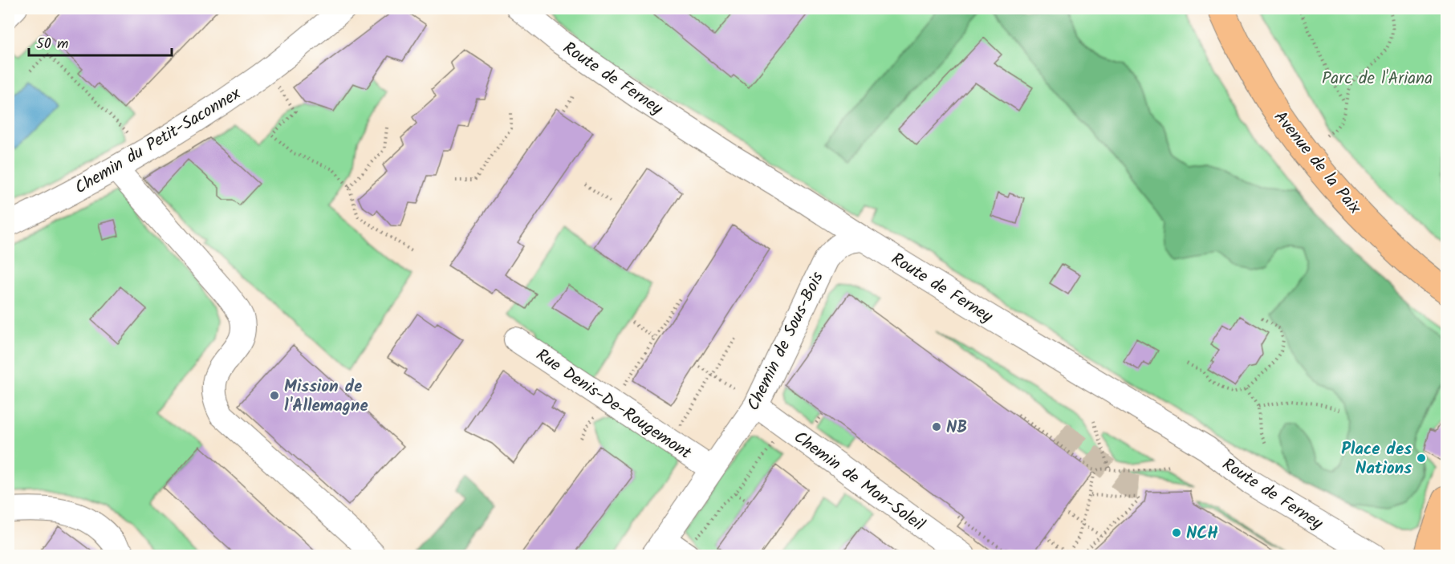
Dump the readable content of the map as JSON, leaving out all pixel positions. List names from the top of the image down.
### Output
{
  "streets": {
    "main road": ["Avenue de la Paix"],
    "street": [
      "Route de Ferney",
      "Chemin du Petit-Saconnex",
      "Chemin de Sous-Bois",
      "Rue Denis-De-Rougemont",
      "Chemin de Mon-Soleil"
    ]
  },
  "crossings": [
    ["Route de Ferney", "Chemin de Sous-Bois"],
    ["Chemin de Sous-Bois", "Rue Denis-De-Rougemont"],
    ["Chemin de Sous-Bois", "Chemin de Mon-Soleil"]
  ],
  "parks": ["Parc de l'Ariana"],
  "places": [
    "Mission de l'Allemagne",
    "NB",
    "Place des Nations",
    "NCH"
  ],
  "scale_bar": "50 m"
}
